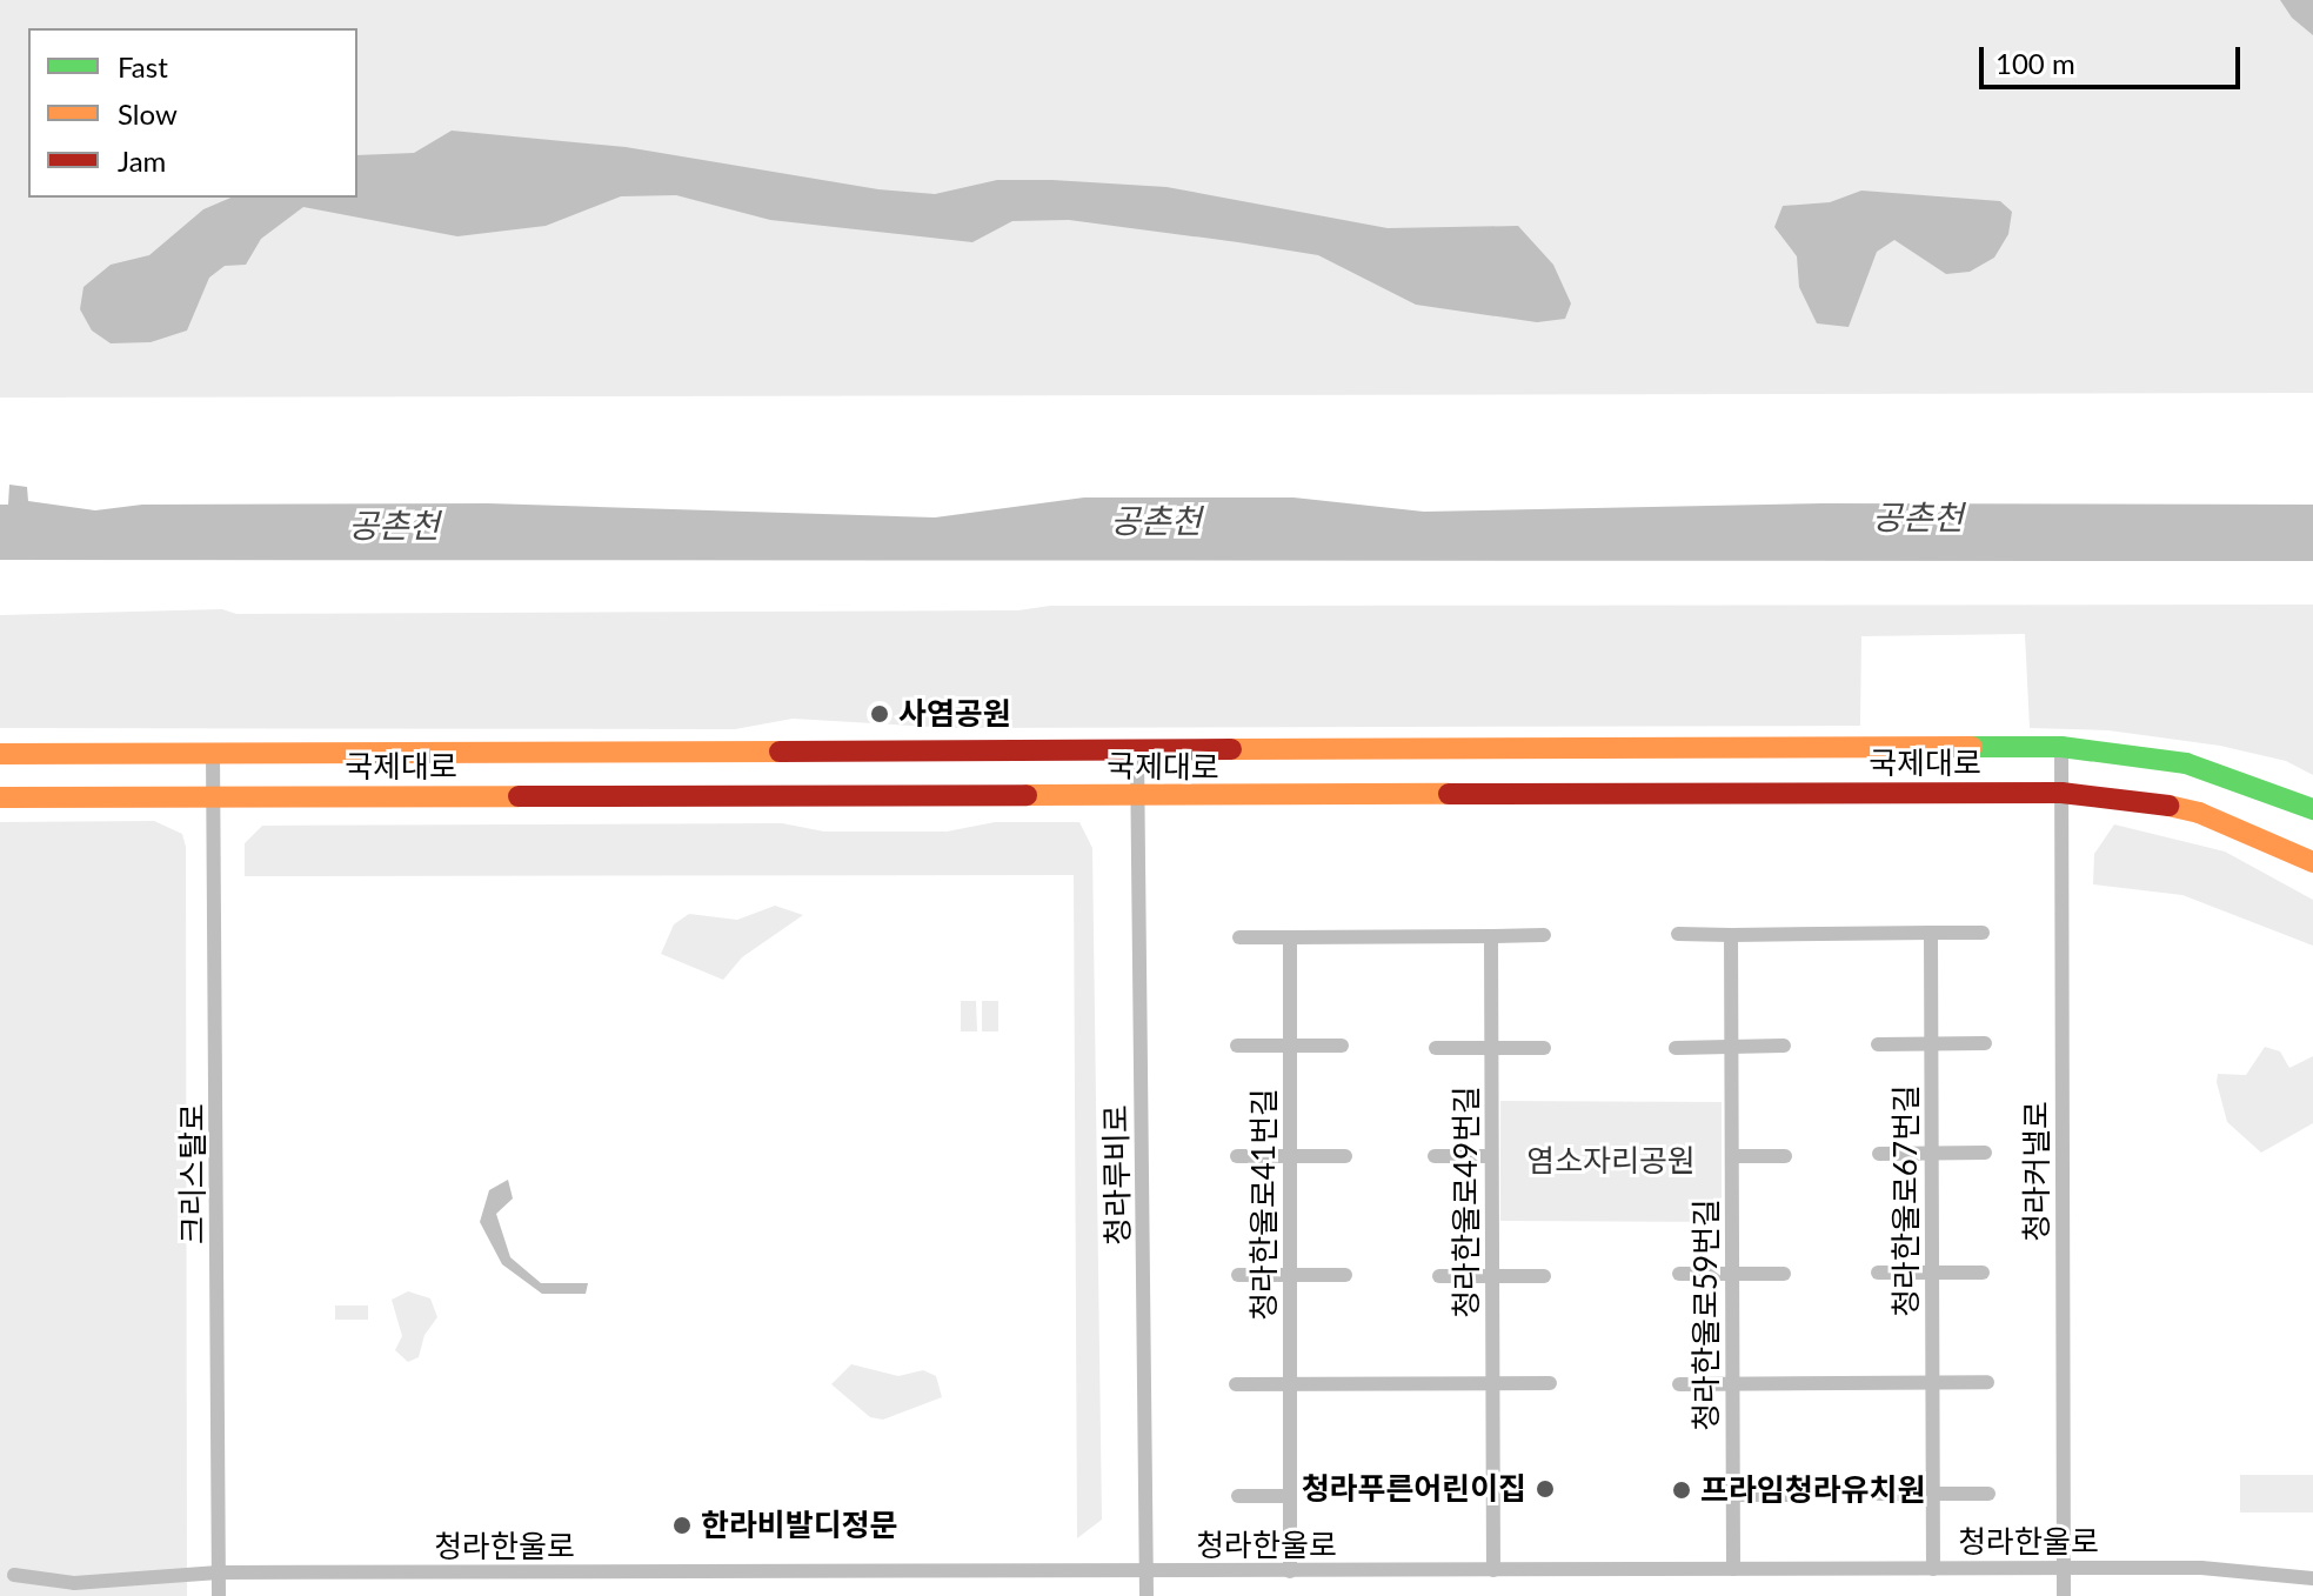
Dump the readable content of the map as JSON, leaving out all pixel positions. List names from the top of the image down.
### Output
{
  "streets": {
    "main road": ["국제대로"],
    "street": [
      "청라커낼로",
      "크리스탈로",
      "청라루비로",
      "청라한울로67번길",
      "청라한울로49번길",
      "청라한울로41번길",
      "청라한울로59번길",
      "청라한울로"
    ]
  },
  "crossings": [
    ["국제대로", "청라커낼로"],
    ["국제대로", "크리스탈로"],
    ["국제대로", "청라루비로"],
    ["청라커낼로", "청라한울로"],
    ["크리스탈로", "청라한울로"],
    ["청라루비로", "청라한울로"],
    ["청라한울로67번길", "청라한울로"],
    ["청라한울로49번길", "청라한울로"],
    ["청라한울로41번길", "청라한울로"],
    ["청라한울로59번길", "청라한울로"]
  ],
  "water": ["공촌천"],
  "parks": ["염소자리공원"],
  "places": [
    "사염공원",
    "청라푸른어린이집",
    "프라임청라유치원",
    "한라비발디정문"
  ],
  "legend": ["Fast", "Slow", "Jam"],
  "scale_bar": "100 m"
}
